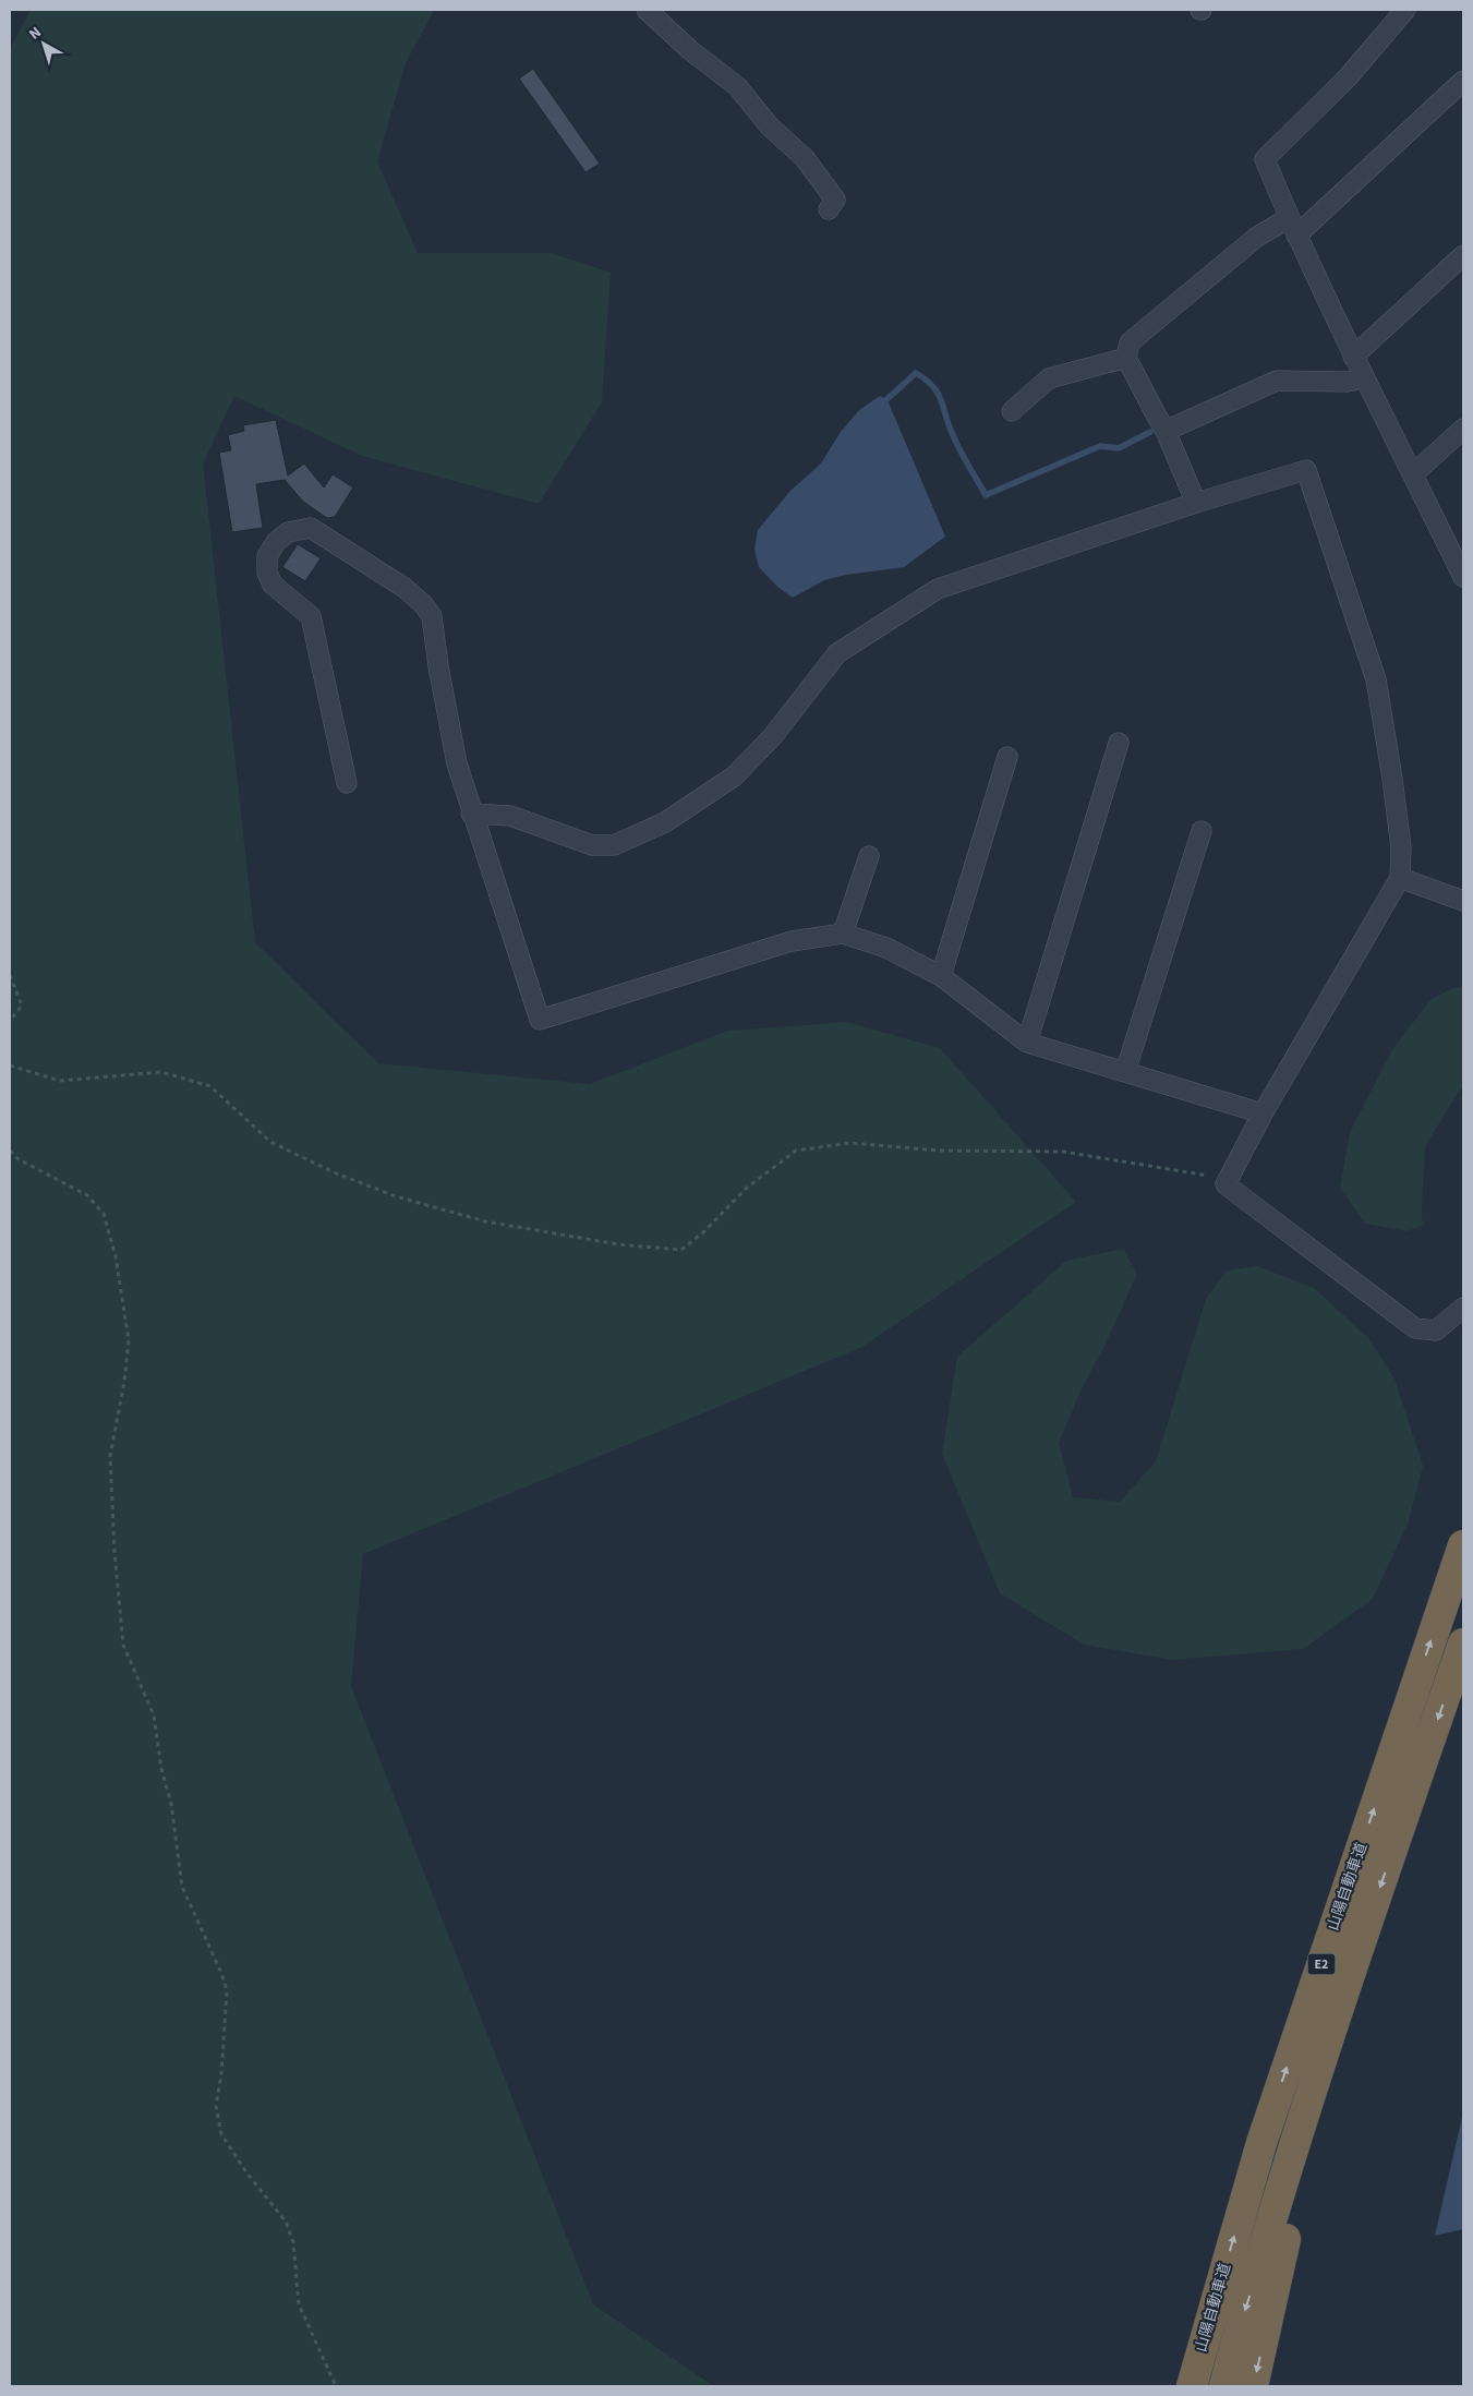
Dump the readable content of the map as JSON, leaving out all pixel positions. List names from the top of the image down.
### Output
{
  "streets": {
    "highway": ["山陽自動車道", "E2"]
  },
  "north": "top left"
}
